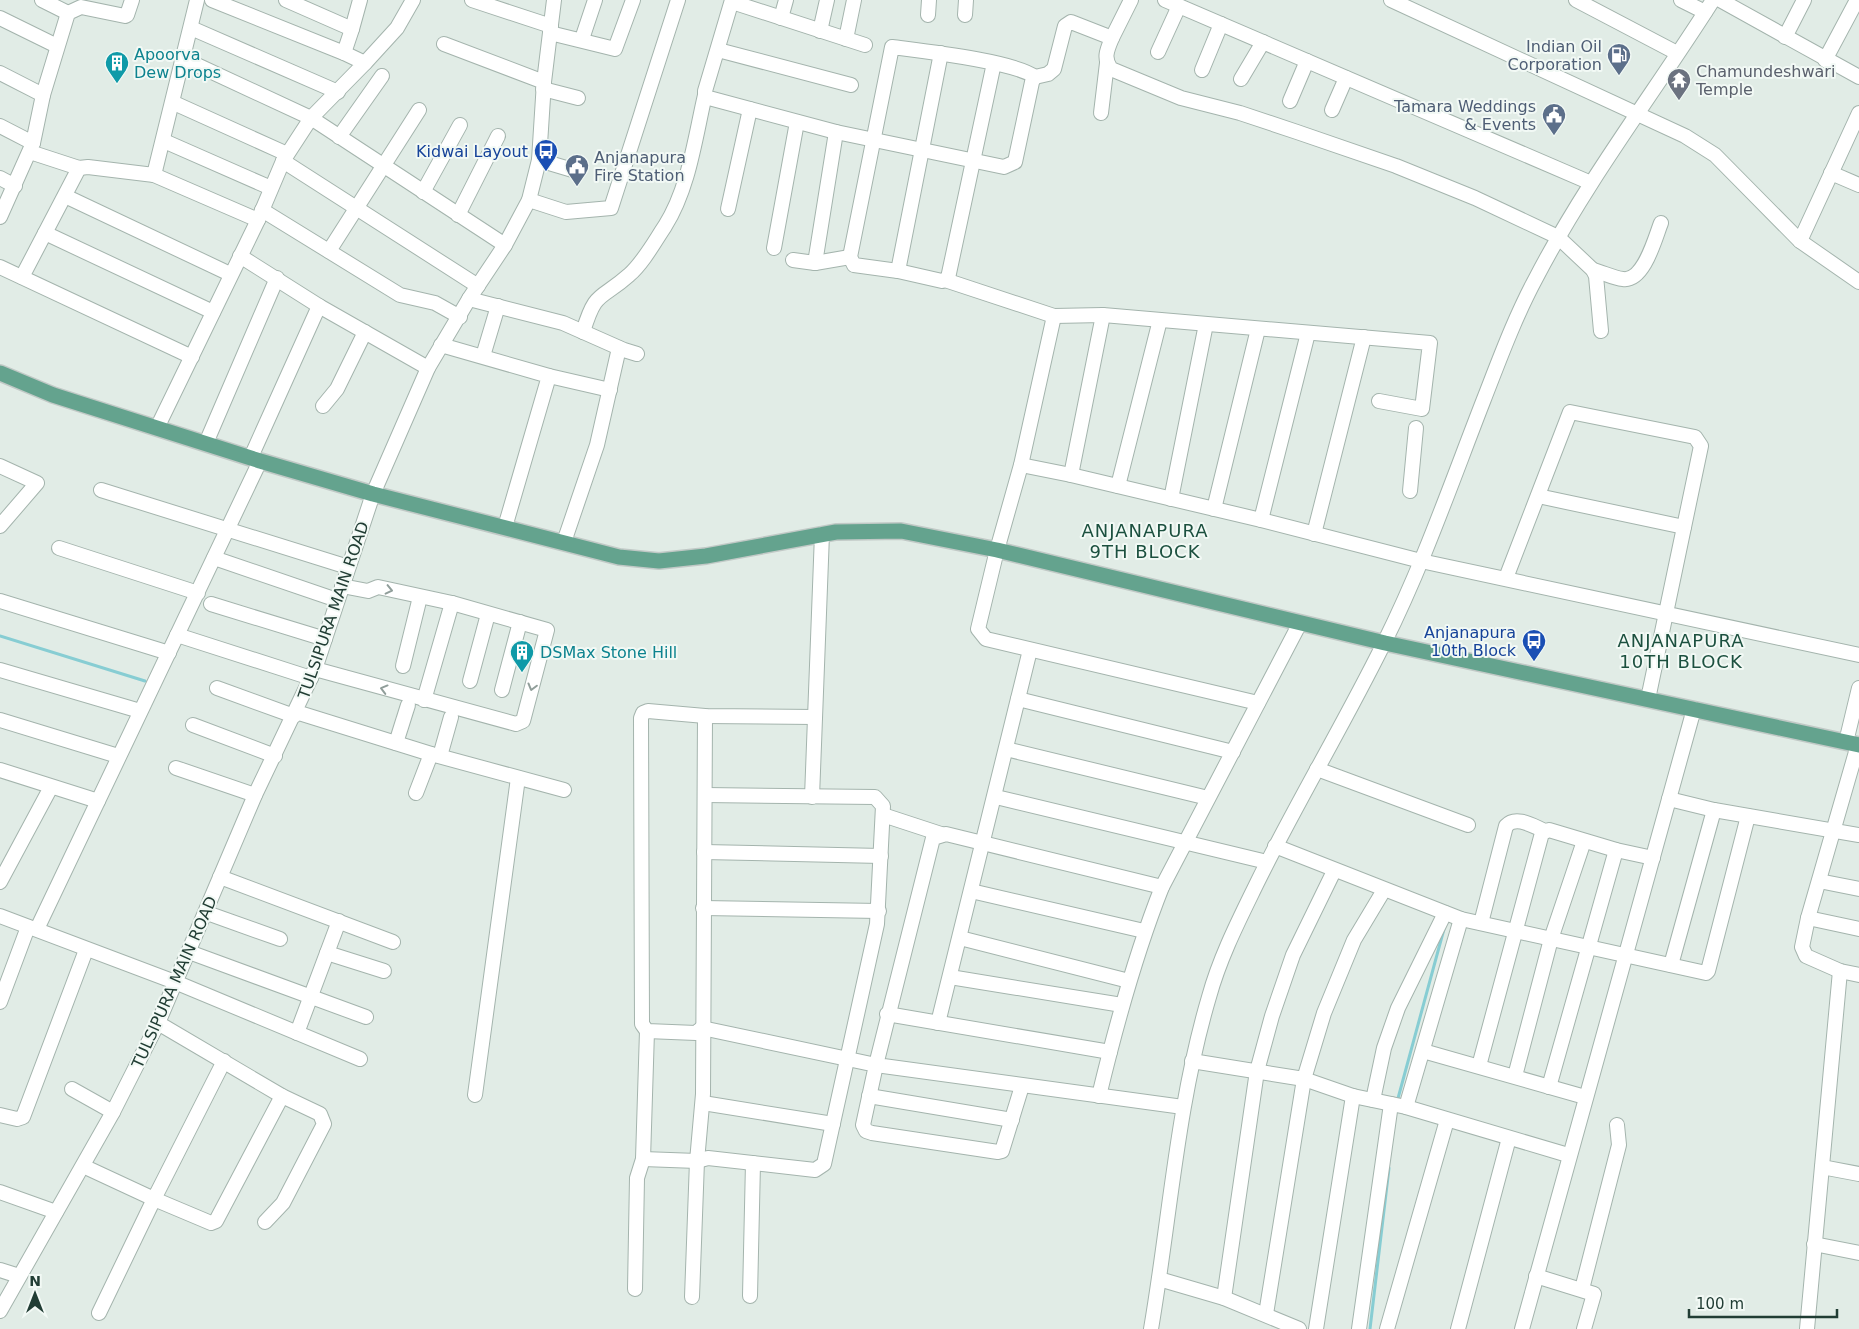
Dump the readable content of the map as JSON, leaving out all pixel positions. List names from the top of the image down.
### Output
{
  "streets": {
    "street": ["TULSIPURA MAIN ROAD"]
  },
  "districts": ["ANJANAPURA 9TH BLOCK", "ANJANAPURA 10TH BLOCK"],
  "places": {
    "fuel station": ["Indian Oil Corporation"],
    "building": ["Apoorva Dew Drops", "DSMax Stone Hill"],
    "temple": ["Chamundeshwari Temple"],
    "public building": ["Tamara Weddings & Events", "Anjanapura Fire Station"],
    "bus stop": ["Kidwai Layout", "Anjanapura 10th Block"]
  },
  "scale_bar": "100 m",
  "north": "top"
}
